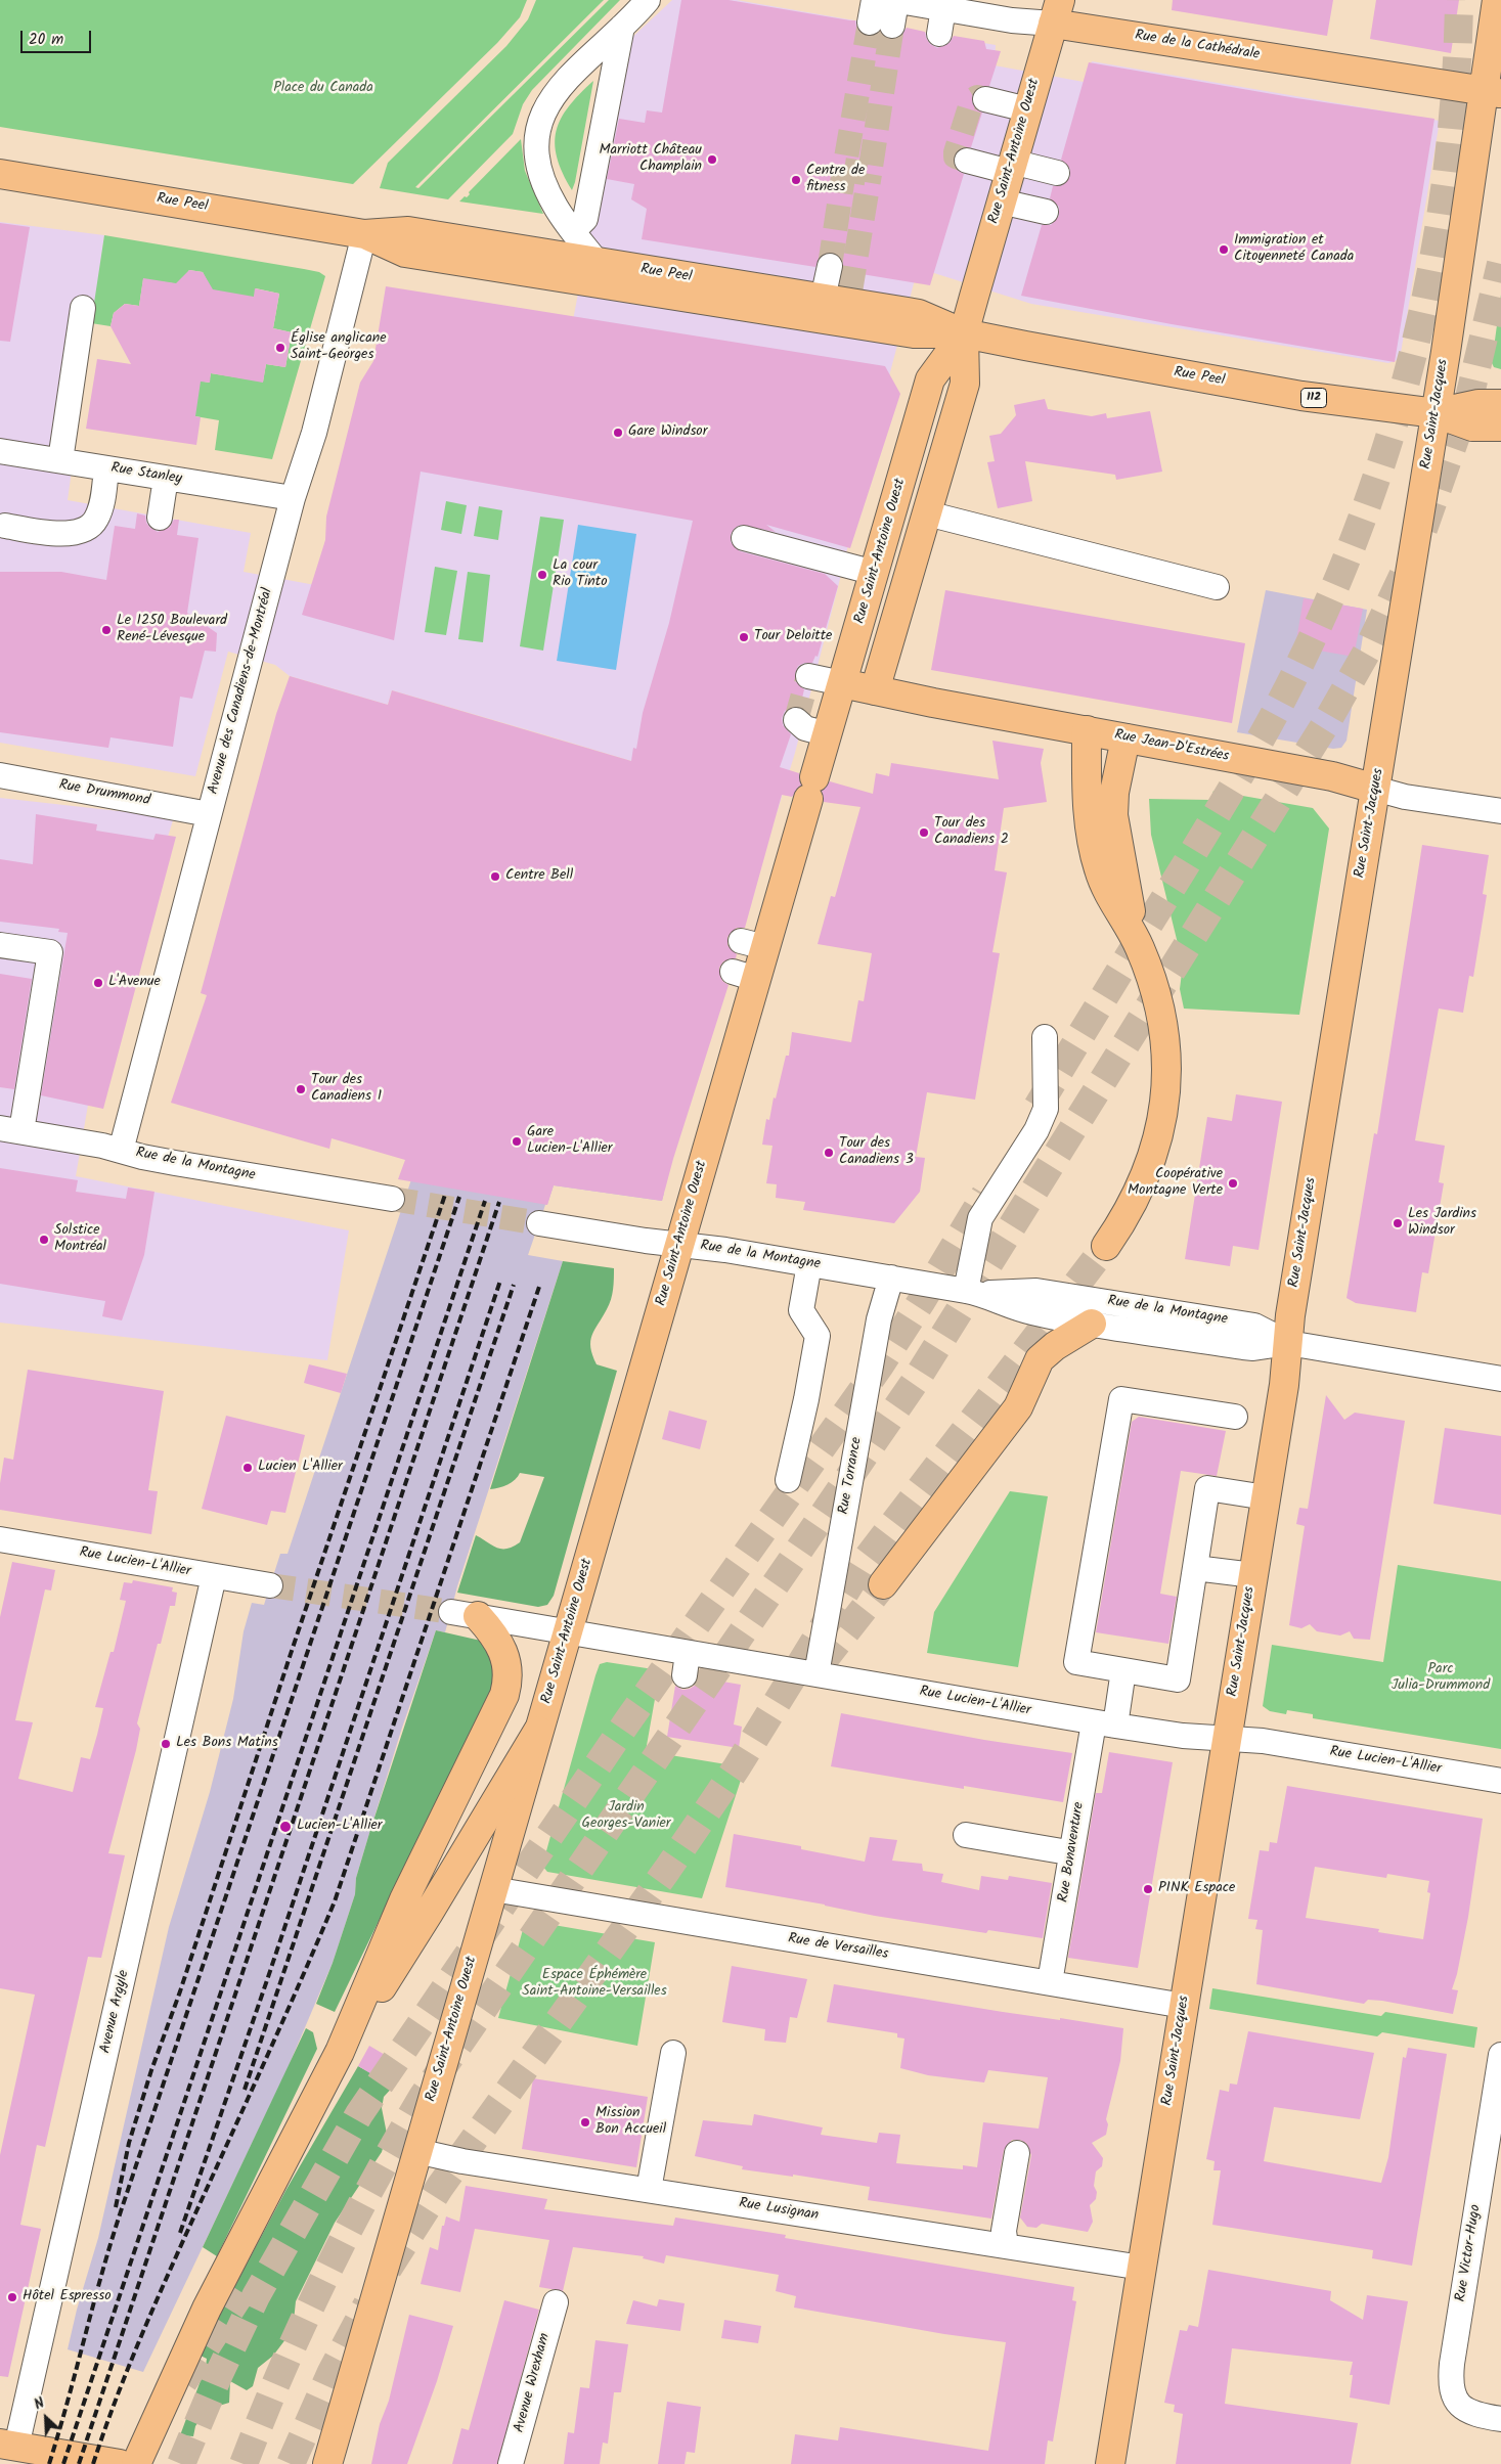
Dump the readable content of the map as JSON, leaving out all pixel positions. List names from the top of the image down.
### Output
{
  "streets": {
    "main road": [
      "Rue de la Cathédrale",
      "Rue Saint-Antoine Ouest",
      "Rue Peel",
      "112",
      "Rue Saint-Jacques",
      "Rue Jean-D'Estrées"
    ],
    "street": [
      "Rue Stanley",
      "Avenue des Canadiens-de-Montréal",
      "Rue Drummond",
      "Rue de la Montagne",
      "Rue Torrance",
      "Rue Lucien-L'Allier",
      "Rue Bonaventure",
      "Rue de Versailles",
      "Avenue Argyle",
      "Rue Lusignan",
      "Rue Victor-Hugo",
      "Avenue Wrexham"
    ]
  },
  "crossings": [
    ["Rue de la Cathédrale", "Rue Saint-Antoine Ouest"],
    ["Rue de la Cathédrale", "Rue Saint-Jacques"],
    ["Rue Saint-Antoine Ouest", "Rue Peel"],
    ["Rue Saint-Antoine Ouest", "Rue Jean-D'Estrées"],
    ["Rue Saint-Antoine Ouest", "Rue de la Montagne"],
    ["Rue Saint-Antoine Ouest", "Rue Lucien-L'Allier"],
    ["Rue Saint-Antoine Ouest", "Rue de Versailles"],
    ["Rue Saint-Antoine Ouest", "Rue Lusignan"],
    ["Rue Peel", "Rue Saint-Jacques"],
    ["Rue Peel", "Avenue des Canadiens-de-Montréal"],
    ["Rue Saint-Jacques", "Rue Jean-D'Estrées"],
    ["Rue Saint-Jacques", "Rue de la Montagne"],
    ["Rue Saint-Jacques", "Rue Lucien-L'Allier"],
    ["Rue Saint-Jacques", "Rue de Versailles"],
    ["Rue Saint-Jacques", "Rue Lusignan"],
    ["Rue Stanley", "Avenue des Canadiens-de-Montréal"],
    ["Avenue des Canadiens-de-Montréal", "Rue Drummond"],
    ["Avenue des Canadiens-de-Montréal", "Rue de la Montagne"],
    ["Rue de la Montagne", "Rue Torrance"],
    ["Rue Torrance", "Rue Lucien-L'Allier"],
    ["Rue Lucien-L'Allier", "Rue Bonaventure"],
    ["Rue Lucien-L'Allier", "Avenue Argyle"],
    ["Rue Bonaventure", "Rue de Versailles"]
  ],
  "parks": [
    "Place du Canada",
    "Parc Julia-Drummond",
    "Jardin Georges-Vanier",
    "Espace Éphémère Saint-Antoine-Versailles"
  ],
  "places": [
    "Marriott Château Champlain",
    "Centre de fitness",
    "Immigration et Citoyenneté Canada",
    "Église anglicane Saint-Georges",
    "Gare Windsor",
    "La cour Rio Tinto",
    "Le 1250 Boulevard René-Lévesque",
    "Tour Deloitte",
    "Tour des Canadiens 2",
    "Centre Bell",
    "L'Avenue",
    "Tour des Canadiens 1",
    "Gare Lucien-L'Allier",
    "Tour des Canadiens 3",
    "Coopérative Montagne Verte",
    "Les Jardins Windsor",
    "Solstice Montréal",
    "Lucien L'Allier",
    "Les Bons Matins",
    "Lucien-L'Allier",
    "PINK Espace",
    "Mission Bon Accueil",
    "Hôtel Espresso"
  ],
  "scale_bar": "20 m",
  "north": "top left"
}
